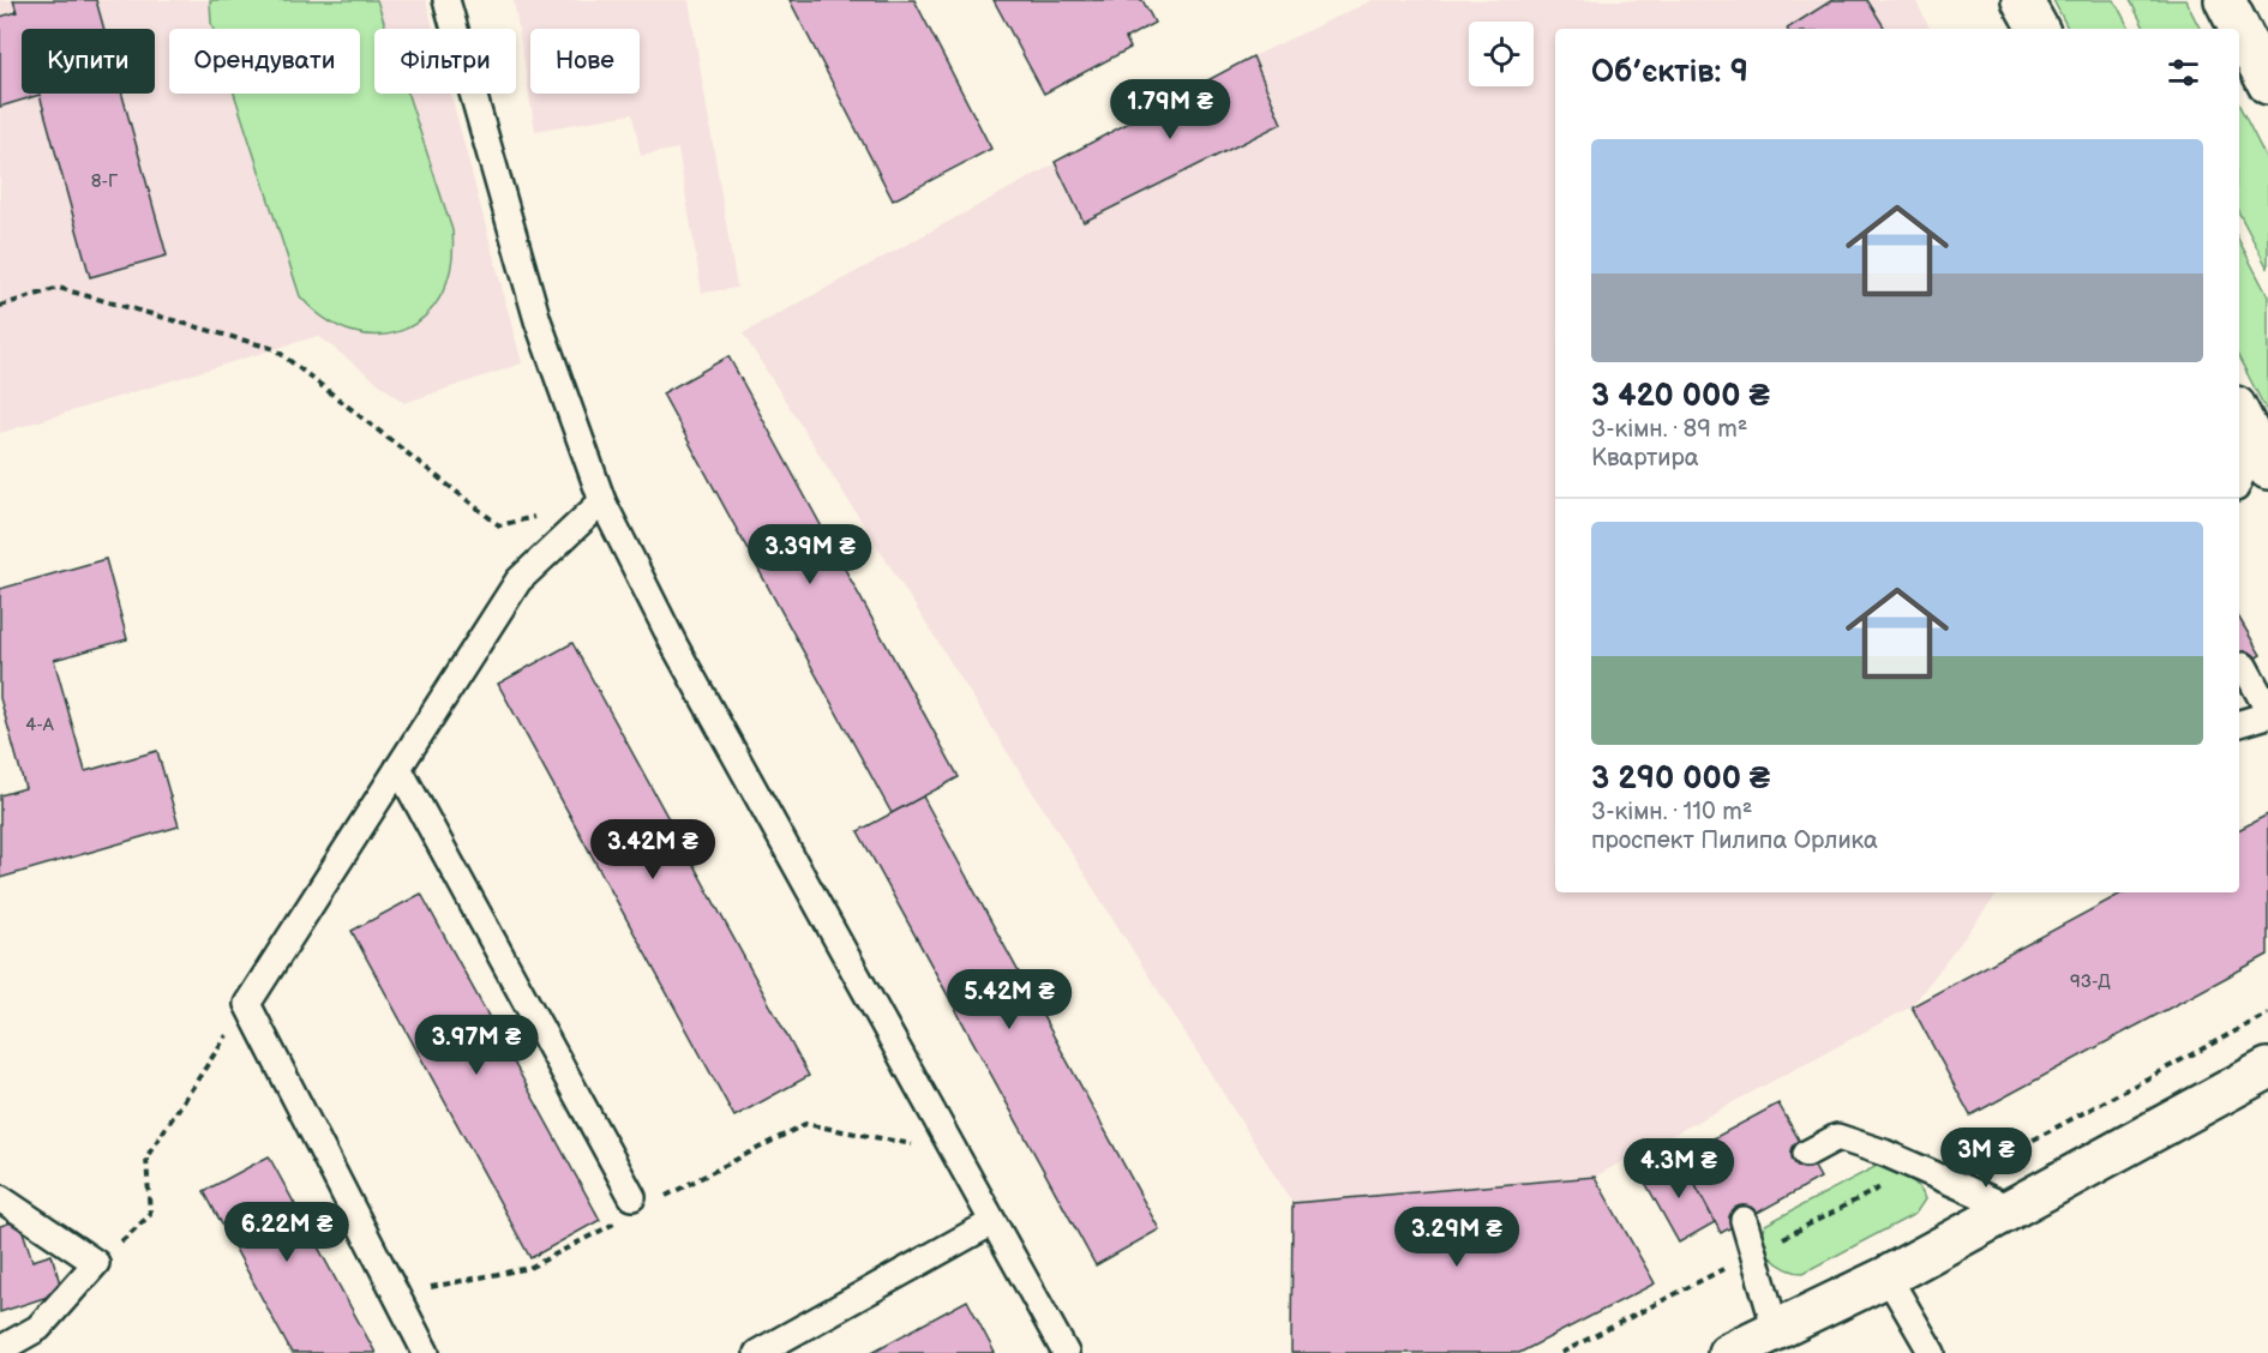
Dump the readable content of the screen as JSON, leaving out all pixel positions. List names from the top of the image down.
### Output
{
  "house_numbers": ["8-Г", "4-А", "93-Д"],
  "page": {
    "chip": [
      "Купити",
      "Орендувати",
      "Фільтри",
      "Нове"
    ],
    "heading": "Об’єктів: 9",
    "price": [
      "1.79M ₴",
      "3.39M ₴",
      "3.42M ₴",
      "5.42M ₴",
      "3.97M ₴",
      "3M ₴",
      "4.3M ₴",
      "6.22M ₴",
      "3.29M ₴"
    ],
    "list": [
      {
        "name": "3 420 000 ₴",
        "note": "3-кімн. · 89 m² · Квартира"
      },
      {
        "name": "3 290 000 ₴",
        "note": "3-кімн. · 110 m² · проспект Пилипа Орлика"
      }
    ]
  }
}
